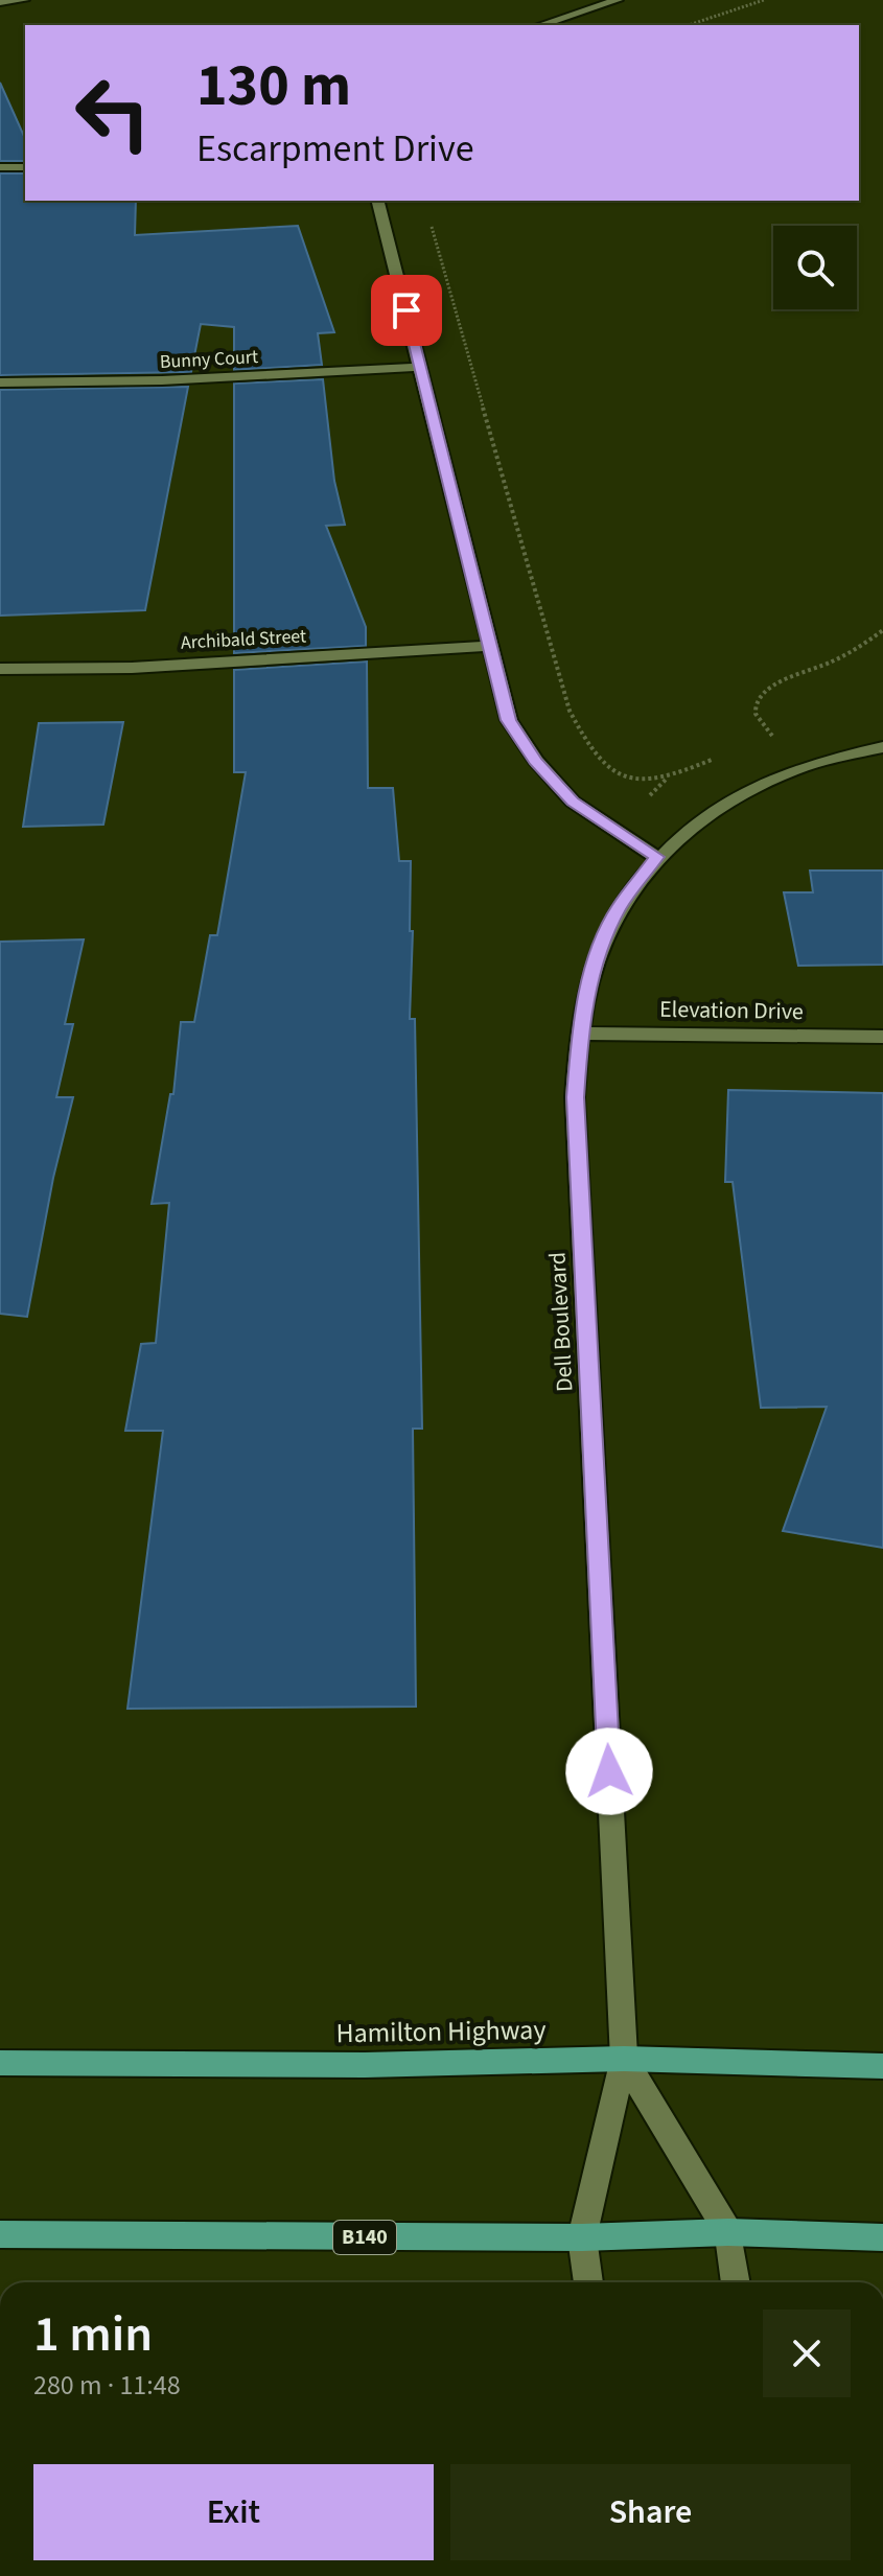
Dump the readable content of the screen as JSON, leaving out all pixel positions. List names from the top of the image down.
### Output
{
  "streets": {
    "main road": ["Hamilton Highway", "B140"],
    "street": [
      "Bunny Court",
      "Archibald Street",
      "Elevation Drive",
      "Dell Boulevard"
    ]
  },
  "crossings": [
    ["Elevation Drive", "Dell Boulevard"],
    ["Dell Boulevard", "Hamilton Highway"]
  ],
  "page": {
    "turn": ["130 m", "Escarpment Drive"],
    "heading": ["1 min", "280 m · 11:48"],
    "buttons": ["Exit", "Share"]
  }
}
